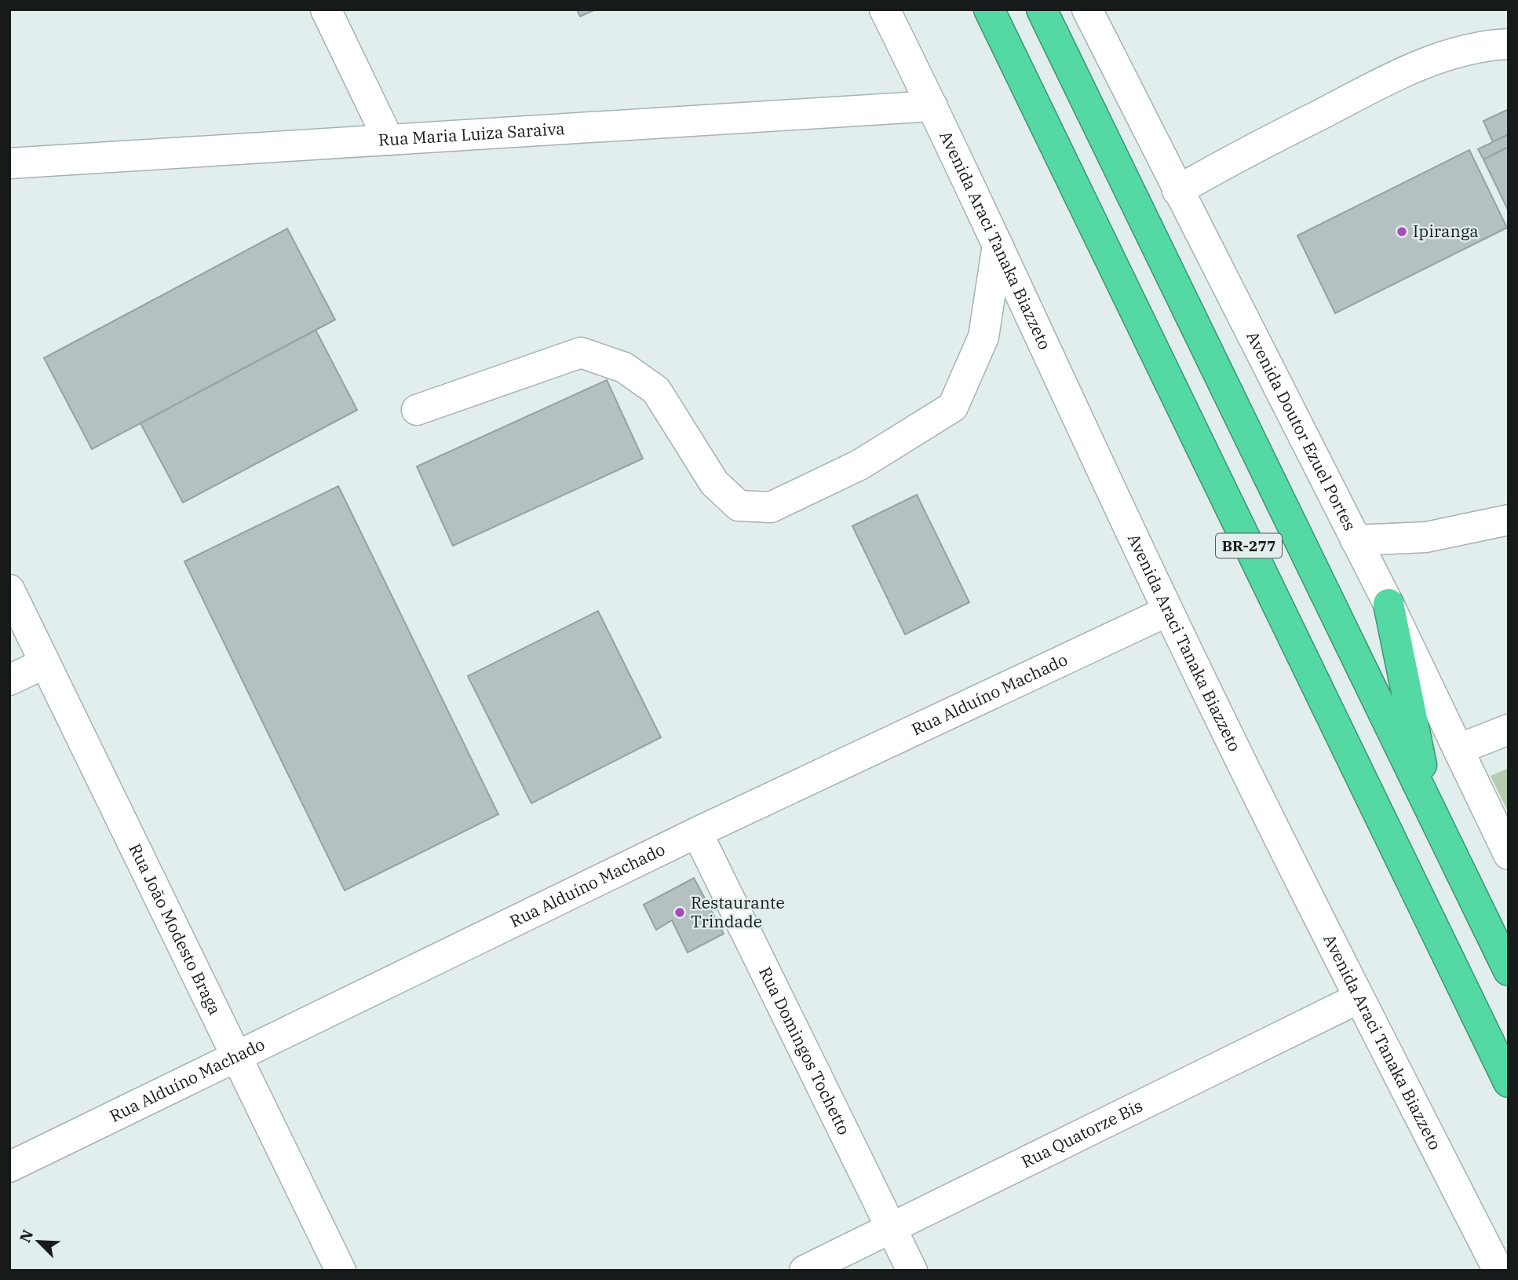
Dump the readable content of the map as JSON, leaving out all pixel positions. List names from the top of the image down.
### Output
{
  "streets": {
    "highway": ["BR-277"],
    "street": [
      "Rua Maria Luiza Saraiva",
      "Avenida Araci Tanaka Biazzeto",
      "Avenida Doutor Ezuel Portes",
      "Rua Alduíno Machado",
      "Rua João Modesto Braga",
      "Rua Domingos Tochetto",
      "Rua Quatorze Bis"
    ]
  },
  "crossings": [
    ["Rua Maria Luiza Saraiva", "Avenida Araci Tanaka Biazzeto"],
    ["Avenida Araci Tanaka Biazzeto", "Rua Alduíno Machado"],
    ["Avenida Araci Tanaka Biazzeto", "Rua Quatorze Bis"],
    ["Rua Alduíno Machado", "Rua João Modesto Braga"],
    ["Rua Alduíno Machado", "Rua Domingos Tochetto"],
    ["Rua Domingos Tochetto", "Rua Quatorze Bis"]
  ],
  "places": ["Ipiranga", "Restaurante Trindade"],
  "north": "top left"
}
